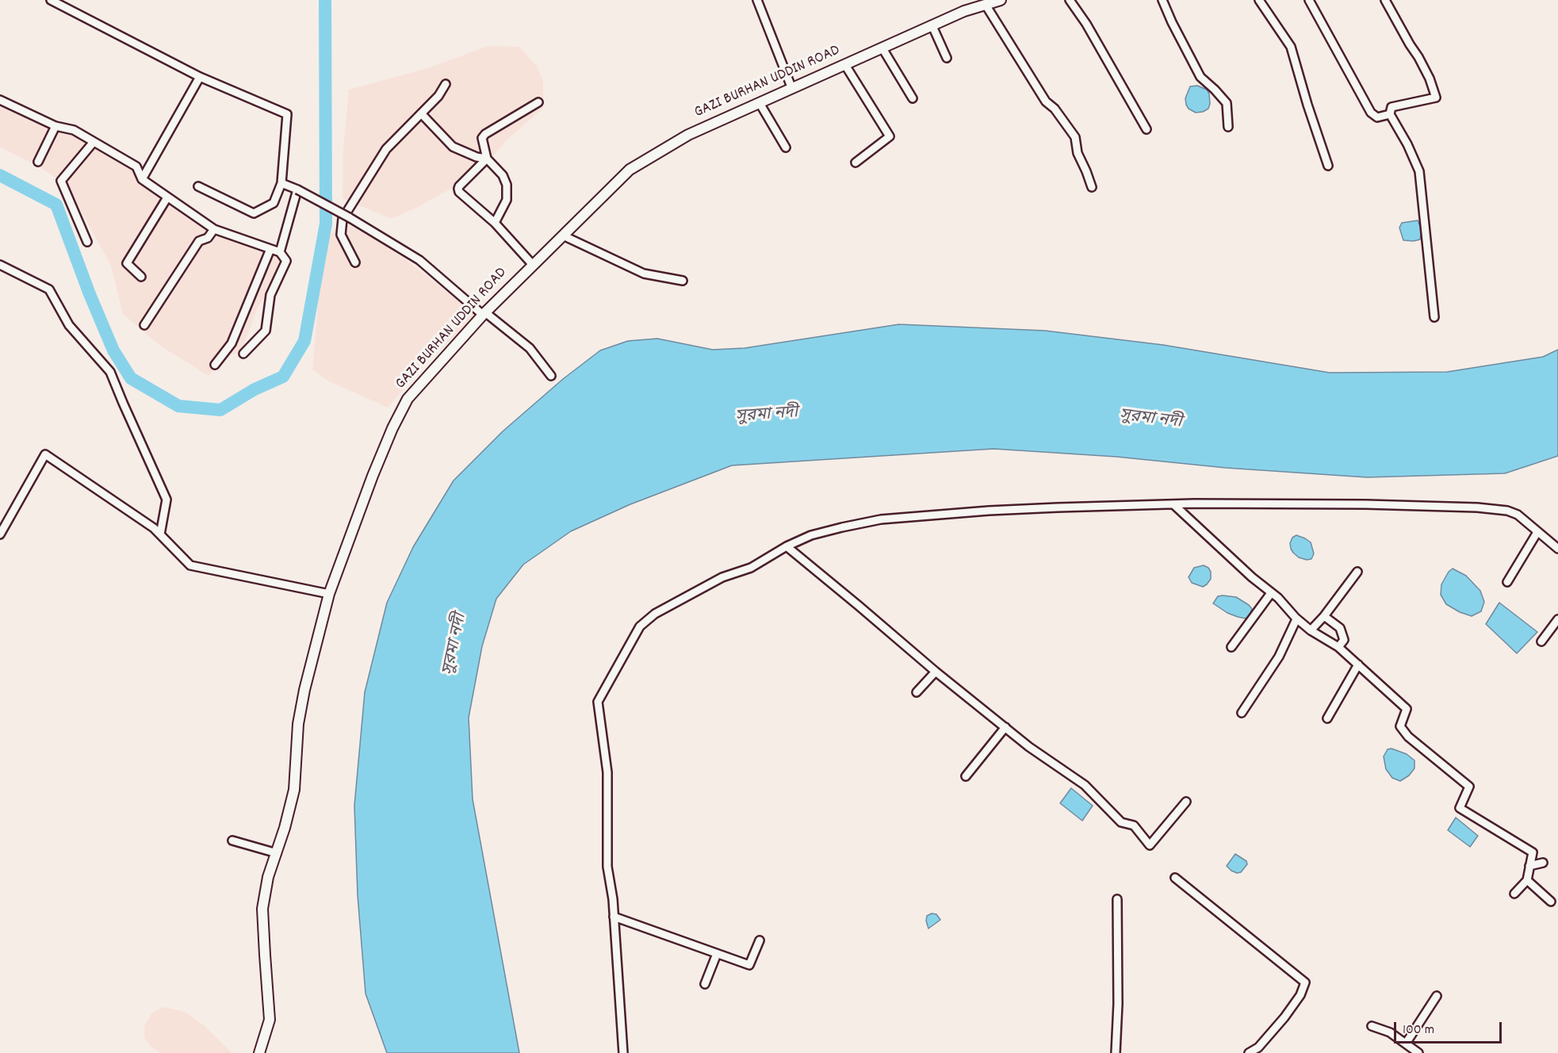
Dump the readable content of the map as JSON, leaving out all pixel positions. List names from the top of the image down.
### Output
{
  "streets": {
    "street": ["GAZI BURHAN UDDIN ROAD"]
  },
  "water": ["সুরমা নদী"],
  "scale_bar": "100 m"
}
